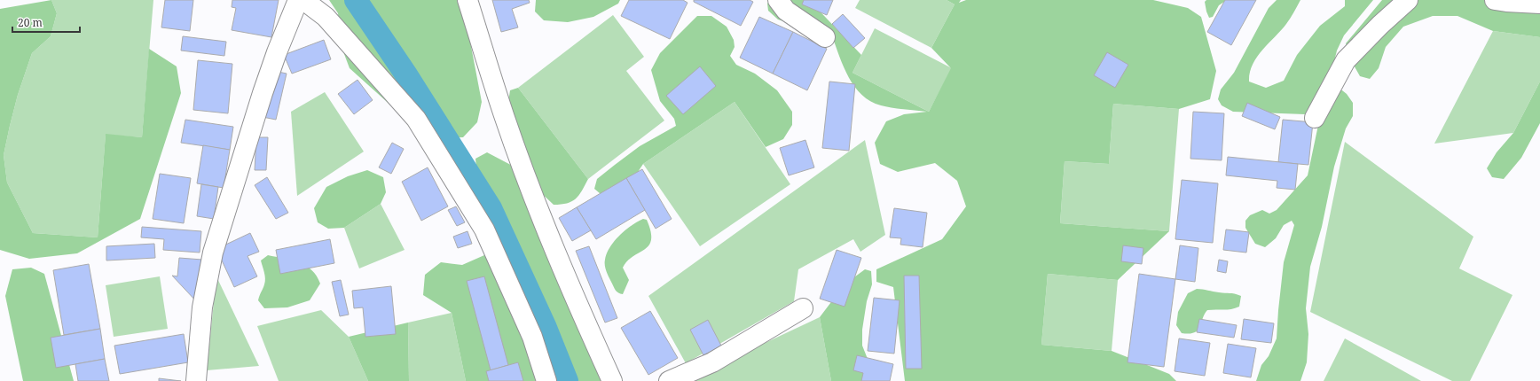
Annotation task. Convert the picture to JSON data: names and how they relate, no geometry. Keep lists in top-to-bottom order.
{
  "scale_bar": "20 m"
}
